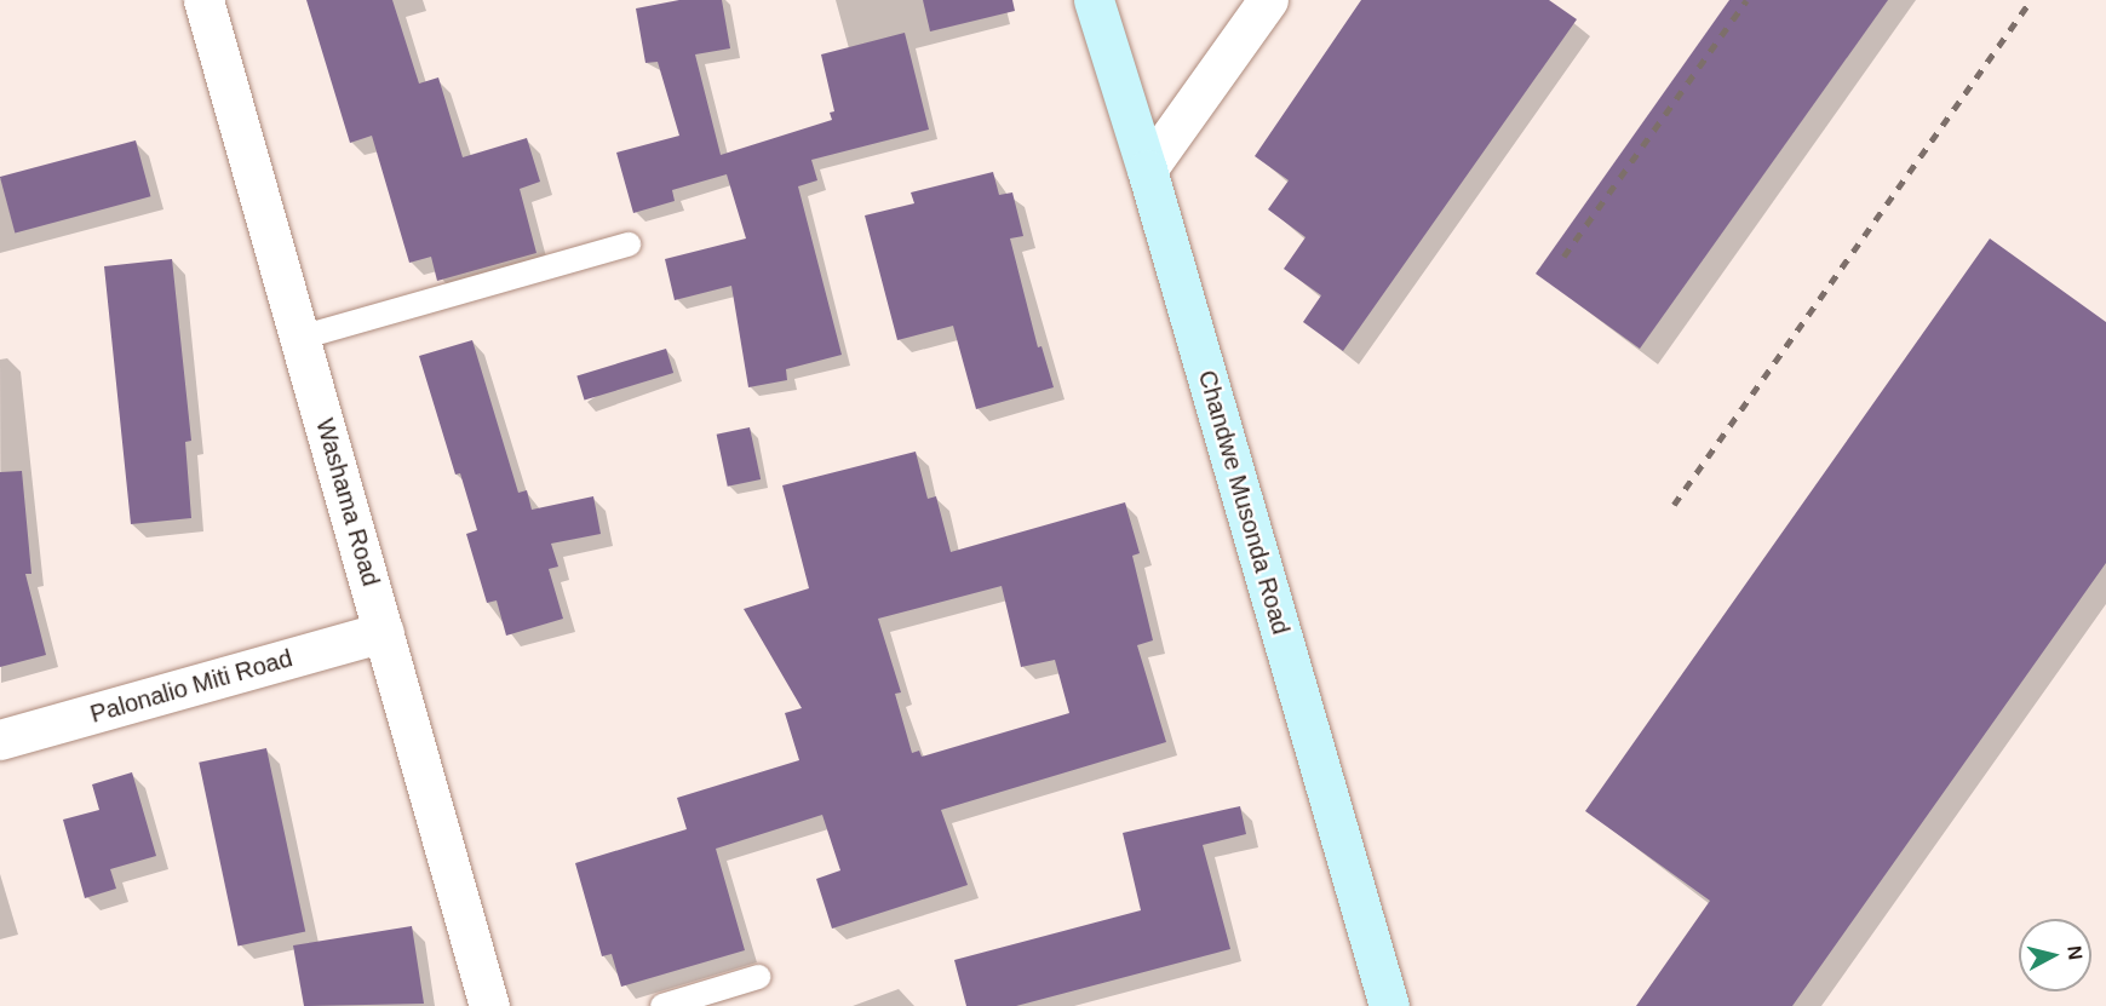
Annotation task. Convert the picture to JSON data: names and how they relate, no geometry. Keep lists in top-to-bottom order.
{
  "streets": {
    "street": ["Washama Road", "Chandwe Musonda Road", "Palonalio Miti Road"]
  },
  "crossings": [
    ["Washama Road", "Palonalio Miti Road"]
  ],
  "north": "right"
}
